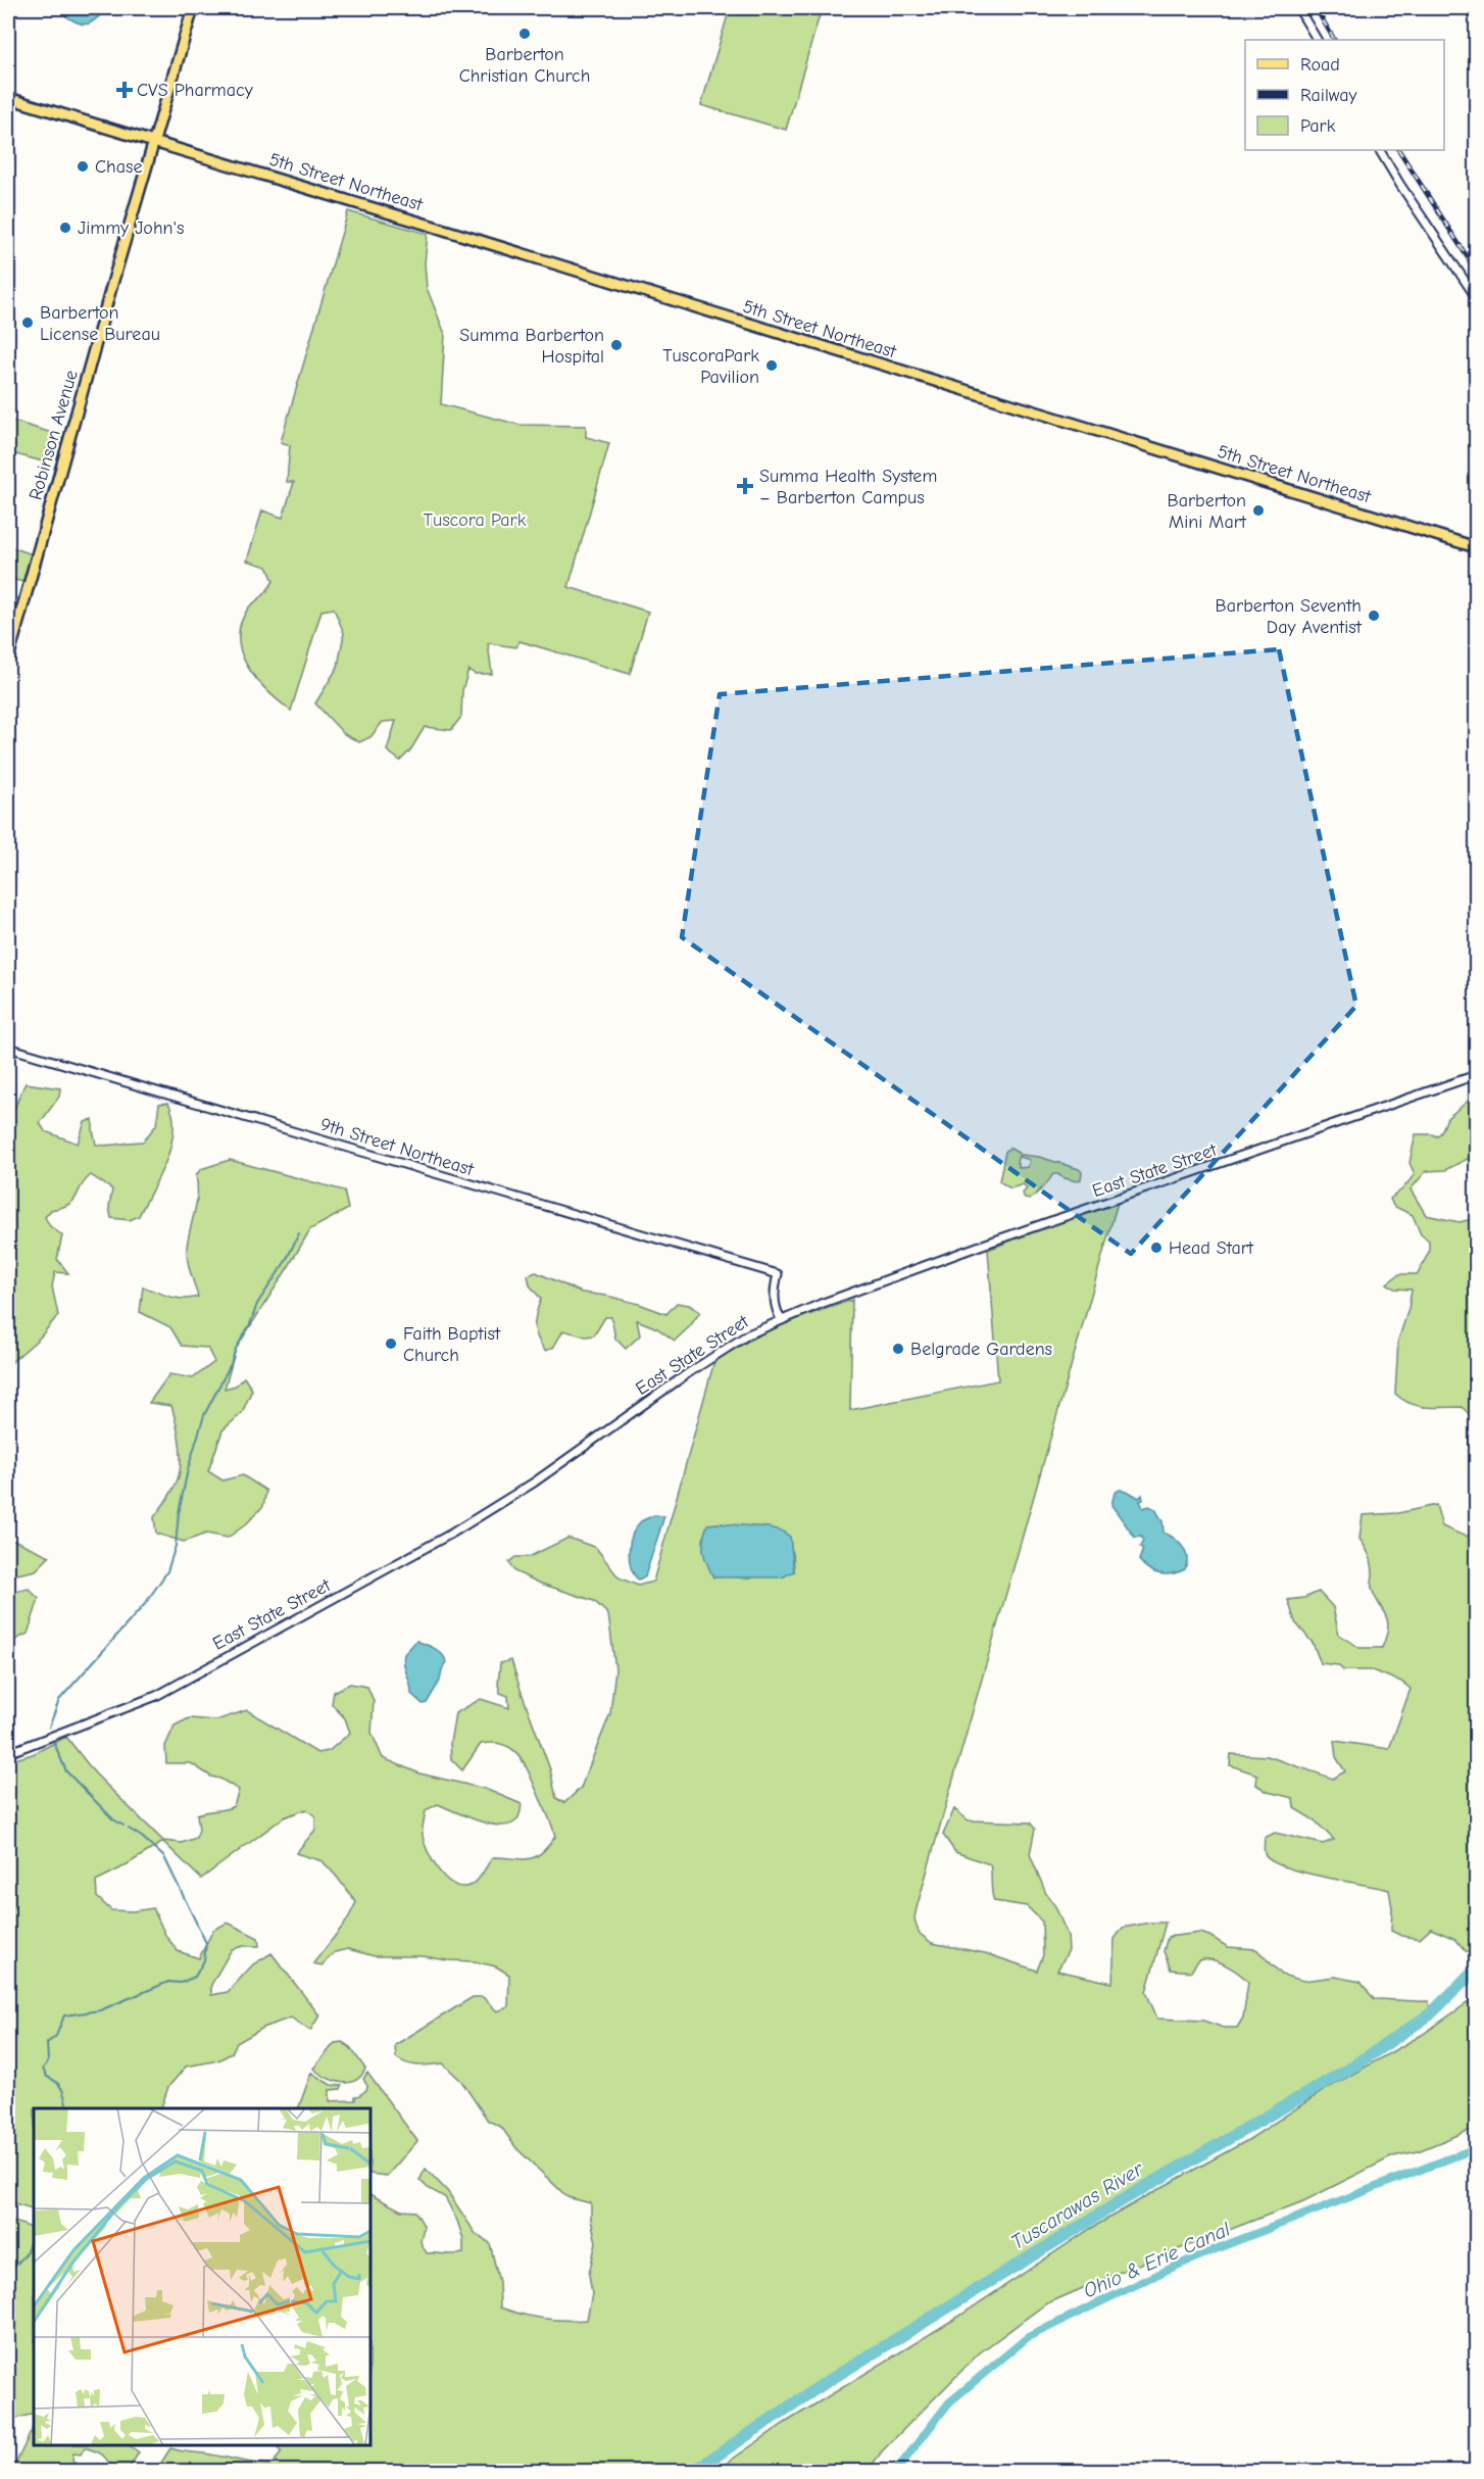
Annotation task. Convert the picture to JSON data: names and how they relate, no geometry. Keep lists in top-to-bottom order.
{
  "streets": {
    "main road": ["5th Street Northeast", "Robinson Avenue"],
    "street": ["9th Street Northeast", "East State Street"]
  },
  "crossings": [
    ["5th Street Northeast", "Robinson Avenue"],
    ["9th Street Northeast", "East State Street"]
  ],
  "water": ["Tuscarawas River", "Ohio & Erie Canal"],
  "parks": ["Tuscora Park"],
  "places": {
    "other": [
      "Barberton Christian Church",
      "Chase",
      "Jimmy John's",
      "Barberton License Bureau",
      "Summa Barberton Hospital",
      "TuscoraPark Pavilion",
      "Barberton Mini Mart",
      "Barberton Seventh Day Aventist",
      "Head Start",
      "Faith Baptist Church",
      "Belgrade Gardens"
    ],
    "health": ["CVS Pharmacy", "Summa Health System – Barberton Campus"]
  },
  "legend": ["Road", "Railway", "Park"]
}
